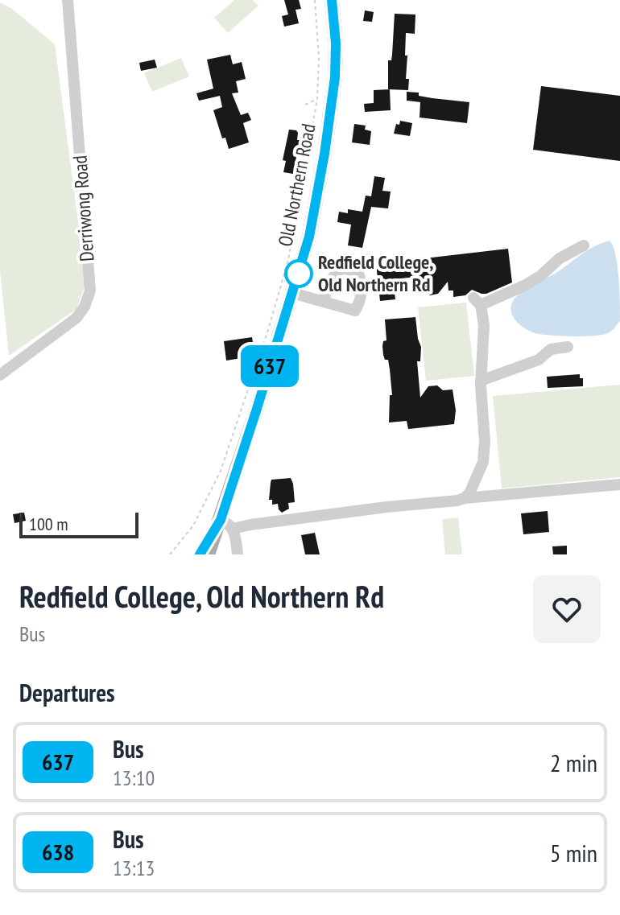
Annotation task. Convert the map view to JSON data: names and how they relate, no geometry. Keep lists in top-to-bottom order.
{
  "streets": {
    "main road": ["Old Northern Road"],
    "street": ["Derriwong Road"]
  },
  "places": ["Redfield College, Old Northern Rd"],
  "lines": ["bus line 637"],
  "scale_bar": "100 m",
  "page": {
    "on_map": "637",
    "scale": "100 m",
    "heading": [
      ["Redfield College, Old Northern Rd", "Bus"],
      "Departures"
    ],
    "list": [
      {
        "mark": "637",
        "name": "Bus",
        "note": "13:10",
        "value": "2 min"
      },
      {
        "mark": "638",
        "name": "Bus",
        "note": "13:13",
        "value": "5 min"
      }
    ]
  }
}
